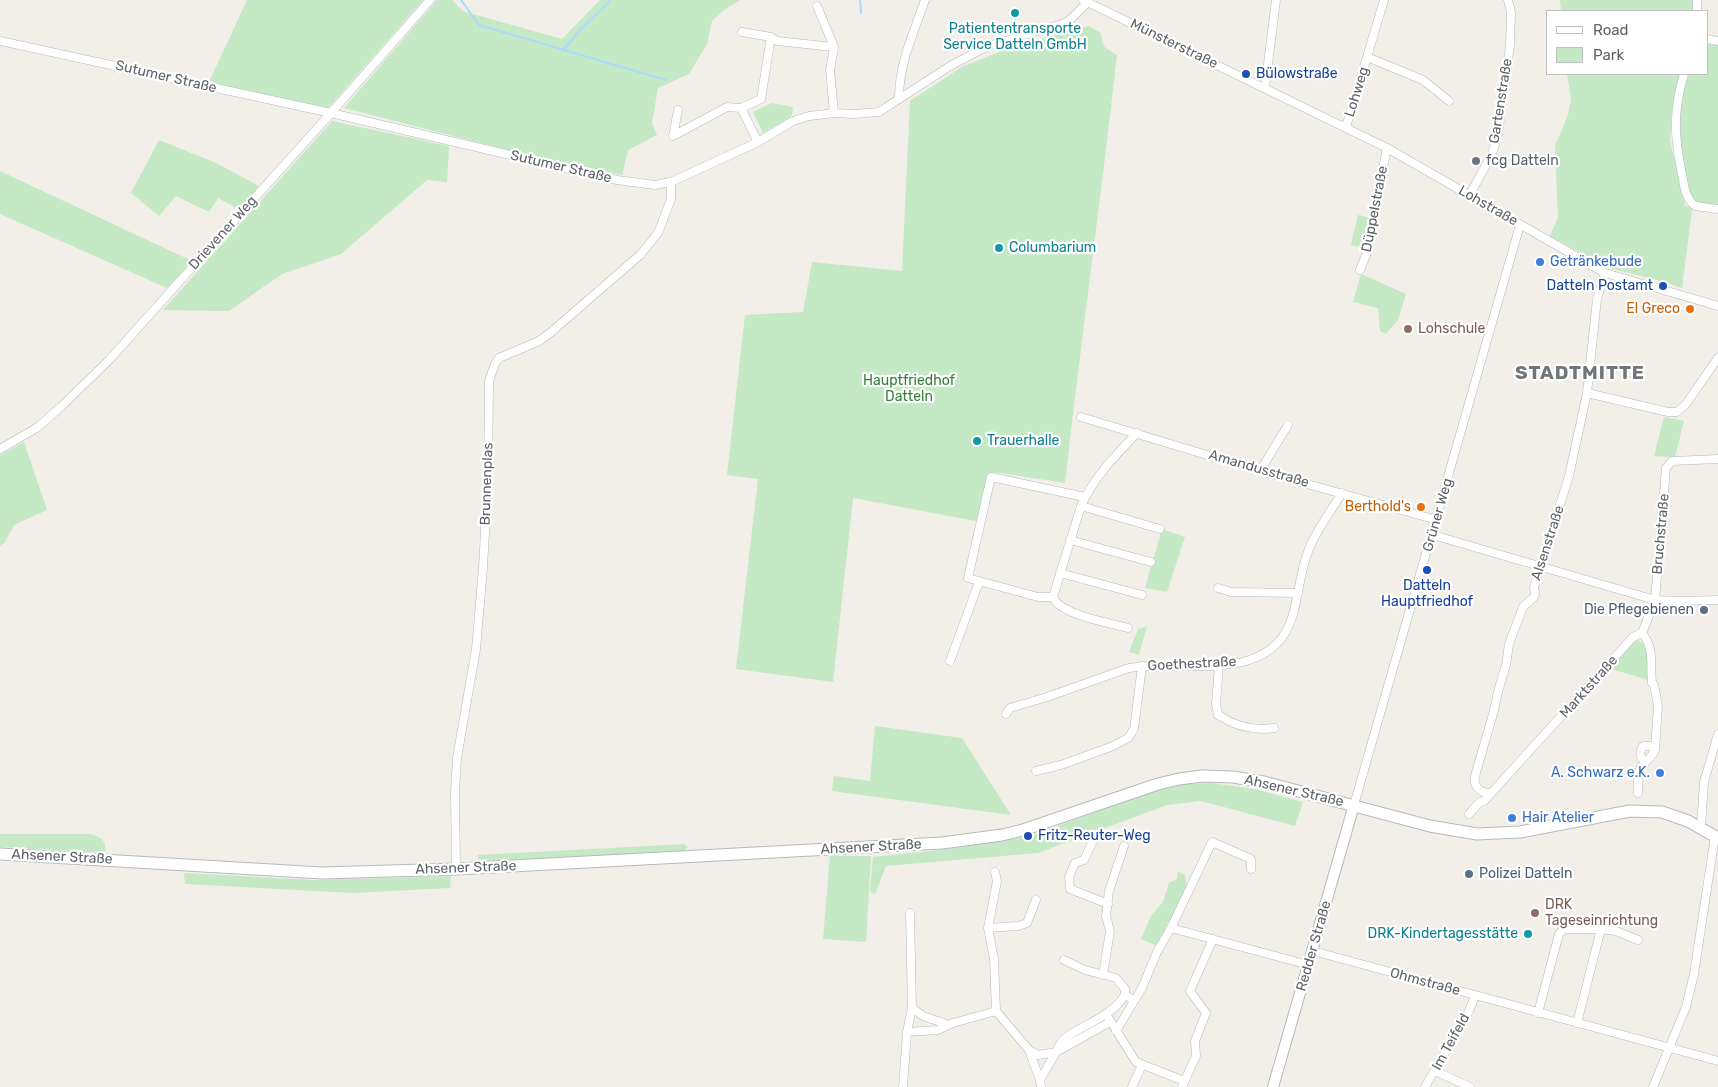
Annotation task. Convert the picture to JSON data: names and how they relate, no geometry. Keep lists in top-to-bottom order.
{
  "streets": {
    "main road": ["Ahsener Straße"],
    "street": [
      "Münsterstraße",
      "Sutumer Straße",
      "Lohweg",
      "Gartenstraße",
      "Lohstraße",
      "Düppelstraße",
      "Drievener Weg",
      "Amandusstraße",
      "Brunnenplas",
      "Grüner Weg",
      "Bruchstraße",
      "Alsenstraße",
      "Goethestraße",
      "Marktstraße",
      "Redder Straße",
      "Ohmstraße",
      "Im Teifeld"
    ]
  },
  "crossings": [
    ["Münsterstraße", "Sutumer Straße"],
    ["Münsterstraße", "Lohstraße"],
    ["Sutumer Straße", "Drievener Weg"],
    ["Sutumer Straße", "Brunnenplas"],
    ["Lohweg", "Lohstraße"],
    ["Gartenstraße", "Lohstraße"],
    ["Lohstraße", "Düppelstraße"],
    ["Lohstraße", "Grüner Weg"],
    ["Lohstraße", "Alsenstraße"],
    ["Amandusstraße", "Grüner Weg"],
    ["Amandusstraße", "Goethestraße"],
    ["Brunnenplas", "Ahsener Straße"],
    ["Grüner Weg", "Ahsener Straße"],
    ["Grüner Weg", "Redder Straße"],
    ["Alsenstraße", "Marktstraße"],
    ["Ahsener Straße", "Redder Straße"],
    ["Redder Straße", "Ohmstraße"],
    ["Ohmstraße", "Im Teifeld"]
  ],
  "districts": ["STADTMITTE"],
  "parks": ["Hauptfriedhof Datteln"],
  "places": [
    "Patiententransporte Service Datteln GmbH",
    "Bülowstraße",
    "fcg Datteln",
    "Columbarium",
    "Getränkebude",
    "Datteln Postamt",
    "El Greco",
    "Lohschule",
    "Trauerhalle",
    "Berthold's",
    "Datteln Hauptfriedhof",
    "Die Pflegebienen",
    "A. Schwarz e.K.",
    "Hair Atelier",
    "Fritz-Reuter-Weg",
    "Polizei Datteln",
    "DRK Tageseinrichtung",
    "DRK-Kindertagesstätte"
  ],
  "legend": ["Road", "Park"]
}
